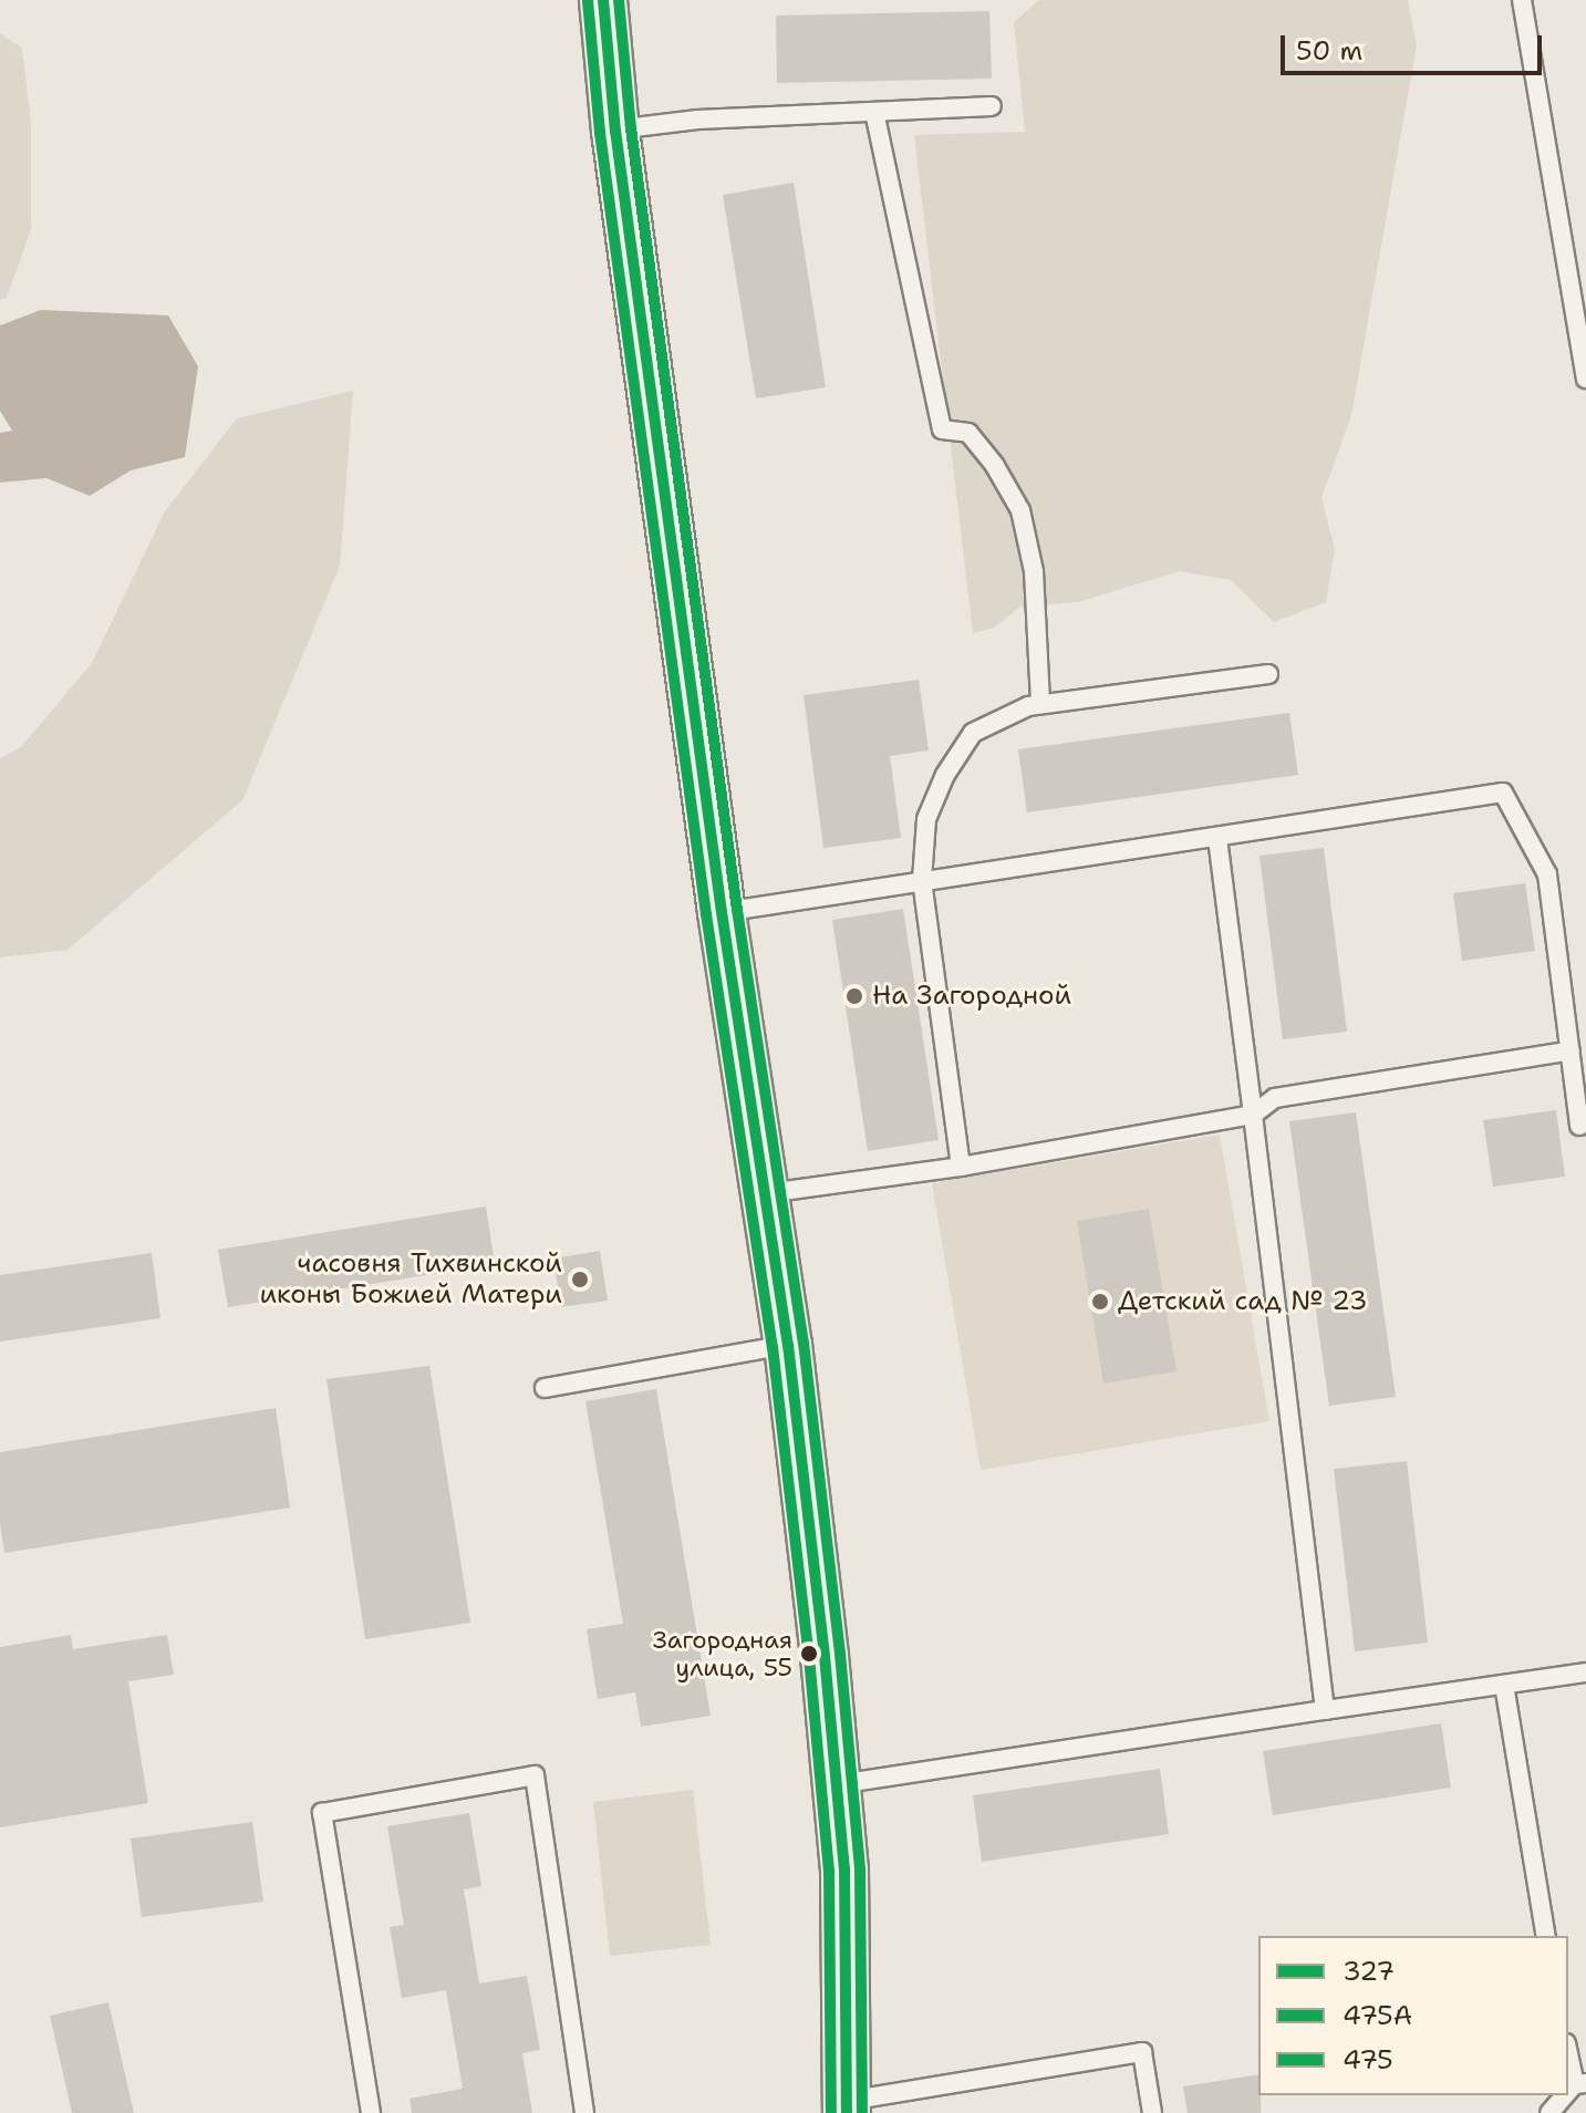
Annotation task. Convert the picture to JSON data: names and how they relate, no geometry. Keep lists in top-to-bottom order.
{
  "places": [
    "На Загородной",
    "часовня Тихвинской иконы Божией Матери",
    "Детский сад № 23",
    "Загородная улица, 55"
  ],
  "lines": ["transit line 327", "transit line 475", "transit line 475А"],
  "legend": ["327", "475А", "475"],
  "scale_bar": "50 m"
}
